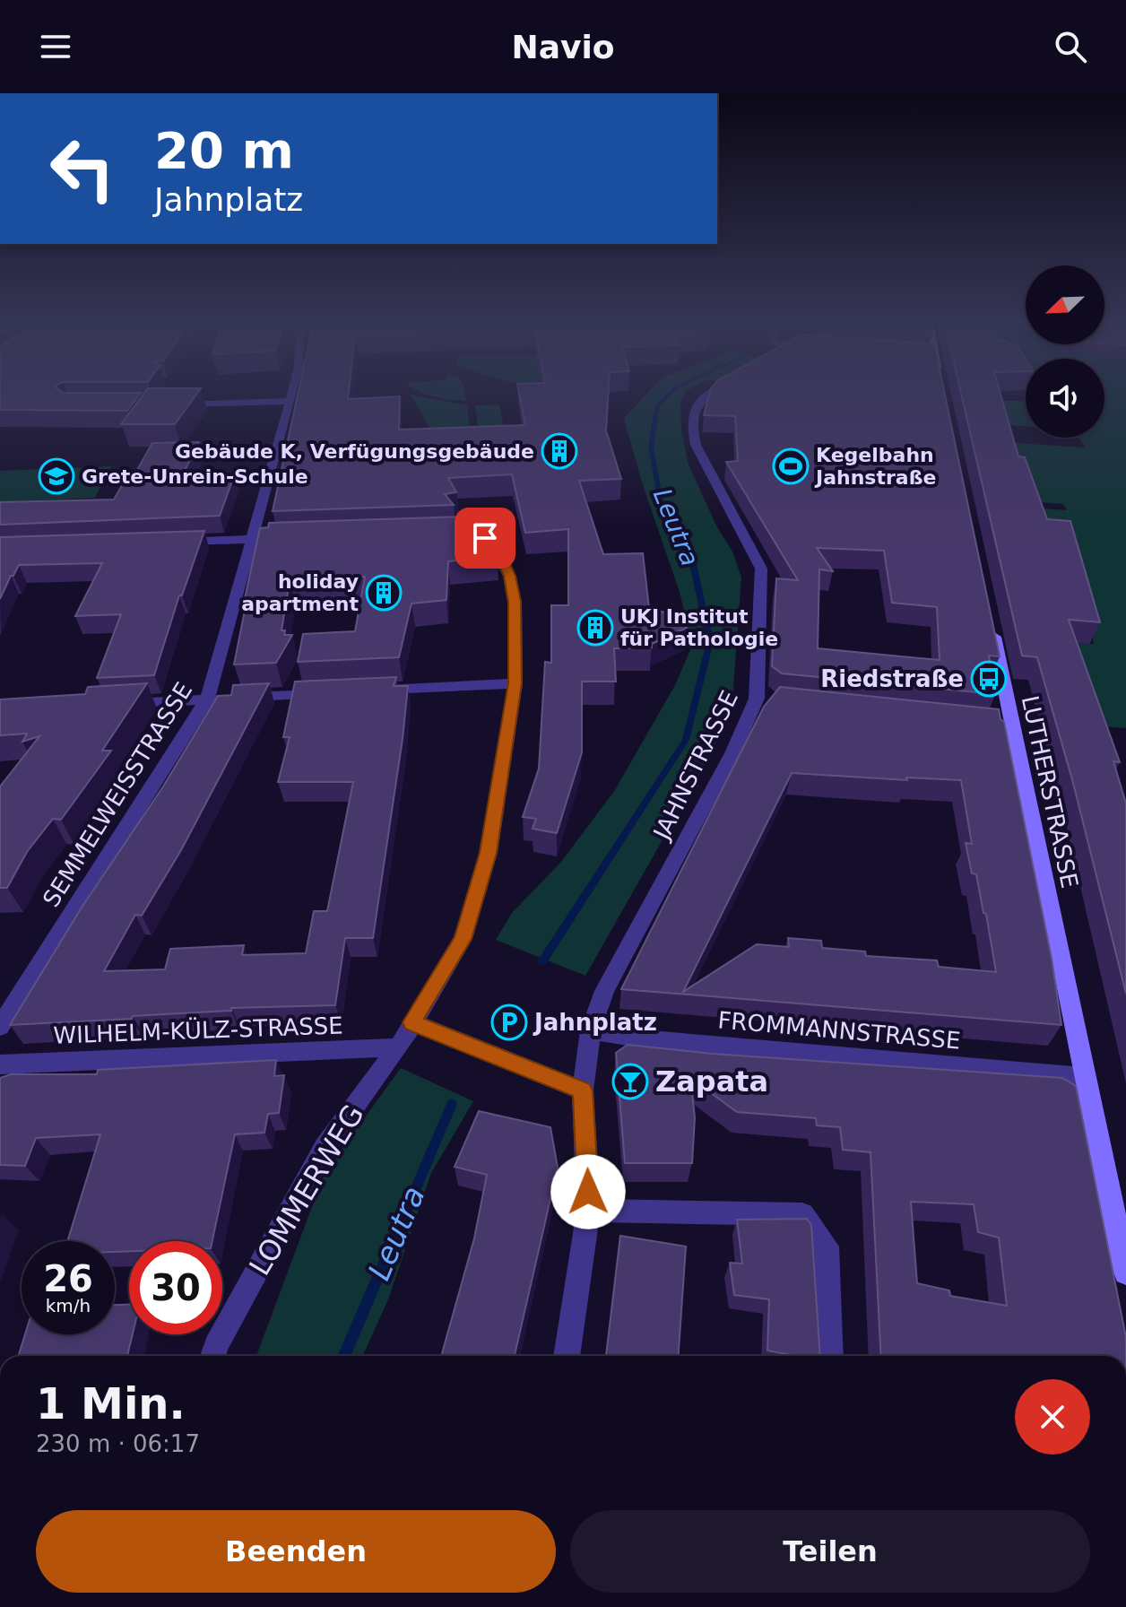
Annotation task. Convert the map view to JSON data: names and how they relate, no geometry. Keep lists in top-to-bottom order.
{
  "streets": {
    "street": [
      "JAHNSTRASSE",
      "LUTHERSTRASSE",
      "SEMMELWEISSTRASSE",
      "WILHELM-KÜLZ-STRASSE",
      "FROMMANNSTRASSE",
      "LOMMERWEG"
    ]
  },
  "crossings": [
    ["JAHNSTRASSE", "FROMMANNSTRASSE"],
    ["LUTHERSTRASSE", "FROMMANNSTRASSE"],
    ["WILHELM-KÜLZ-STRASSE", "LOMMERWEG"]
  ],
  "water": ["Leutra"],
  "places": {
    "building": ["Gebäude K, Verfügungsgebäude", "holiday apartment", "UKJ Institut für Pathologie"],
    "sports": ["Kegelbahn Jahnstraße"],
    "school or university": ["Grete-Unrein-Schule"],
    "bus stop": ["Riedstraße"],
    "parking": ["Jahnplatz"],
    "bar": ["Zapata"]
  },
  "north": "bottom left",
  "page": {
    "header": "Navio",
    "turn": ["20 m", "Jahnplatz"],
    "speed": "26 km/h",
    "limit": "30",
    "heading": ["1 Min.", "230 m · 06:17"],
    "buttons": ["Beenden", "Teilen"]
  }
}
